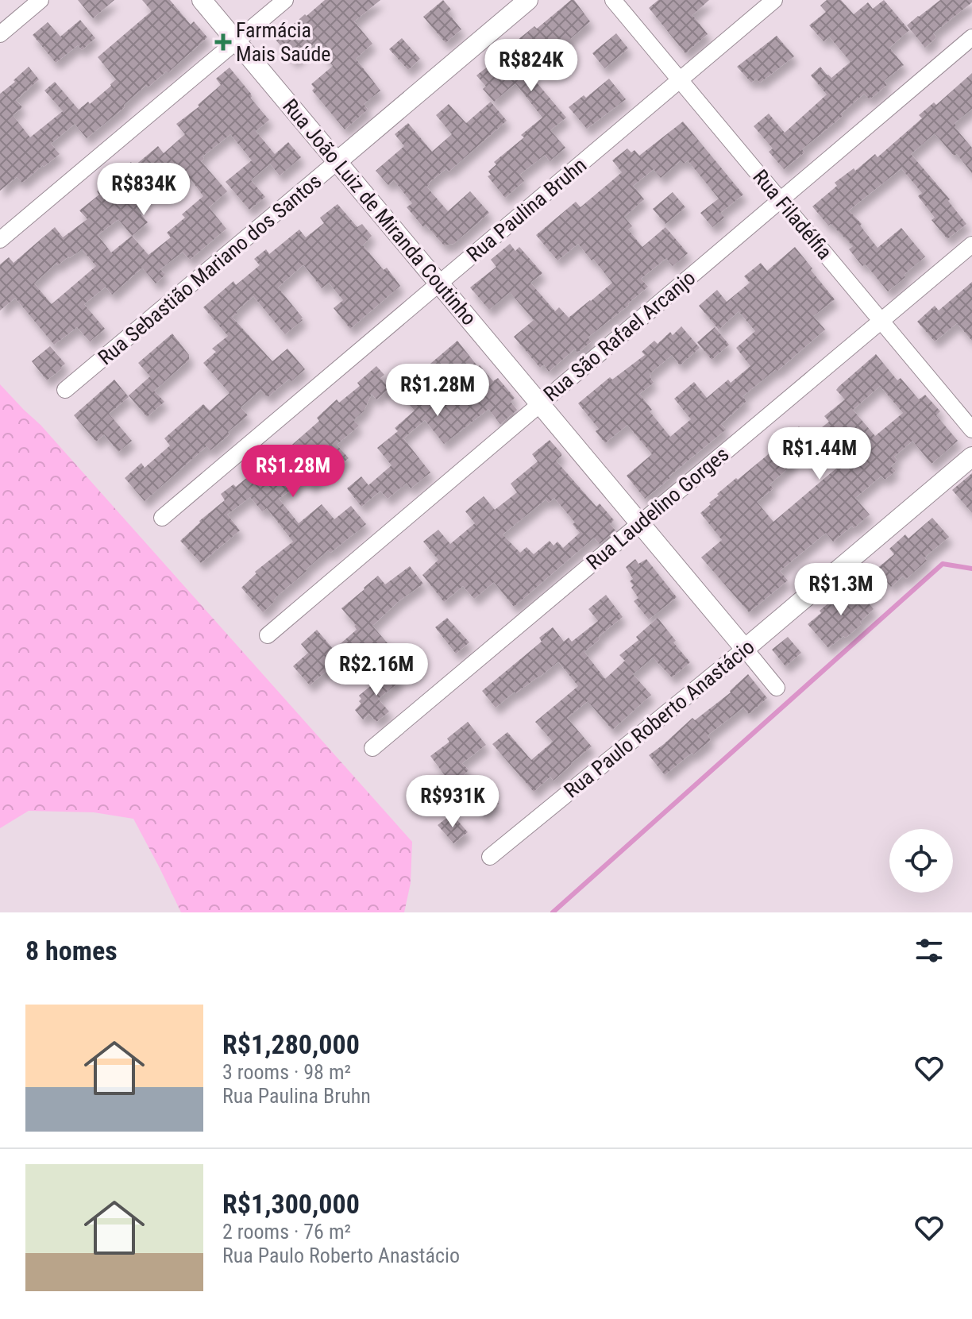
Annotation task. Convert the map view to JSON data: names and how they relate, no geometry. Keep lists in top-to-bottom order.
{
  "streets": {
    "street": [
      "Rua Paulina Bruhn",
      "Rua João Luiz de Miranda Coutinho",
      "Rua Filadélfia",
      "Rua Sebastião Mariano dos Santos",
      "Rua São Rafael Arcanjo",
      "Rua Laudelino Gorges",
      "Rua Paulo Roberto Anastácio"
    ]
  },
  "crossings": [
    ["Rua Paulina Bruhn", "Rua João Luiz de Miranda Coutinho"],
    ["Rua Paulina Bruhn", "Rua Filadélfia"],
    ["Rua João Luiz de Miranda Coutinho", "Rua Sebastião Mariano dos Santos"],
    ["Rua João Luiz de Miranda Coutinho", "Rua São Rafael Arcanjo"],
    ["Rua João Luiz de Miranda Coutinho", "Rua Laudelino Gorges"],
    ["Rua João Luiz de Miranda Coutinho", "Rua Paulo Roberto Anastácio"],
    ["Rua Filadélfia", "Rua São Rafael Arcanjo"],
    ["Rua Filadélfia", "Rua Laudelino Gorges"]
  ],
  "places": {
    "health": ["Farmácia Mais Saúde"]
  },
  "page": {
    "price": [
      "R$824K",
      "R$834K",
      "R$1.28M",
      "R$1.44M",
      "R$1.28M",
      "R$1.3M",
      "R$2.16M",
      "R$931K"
    ],
    "heading": "8 homes",
    "list": [
      {
        "name": "R$1,280,000",
        "note": "3 rooms · 98 m² · Rua Paulina Bruhn"
      },
      {
        "name": "R$1,300,000",
        "note": "2 rooms · 76 m² · Rua Paulo Roberto Anastácio"
      }
    ]
  }
}
